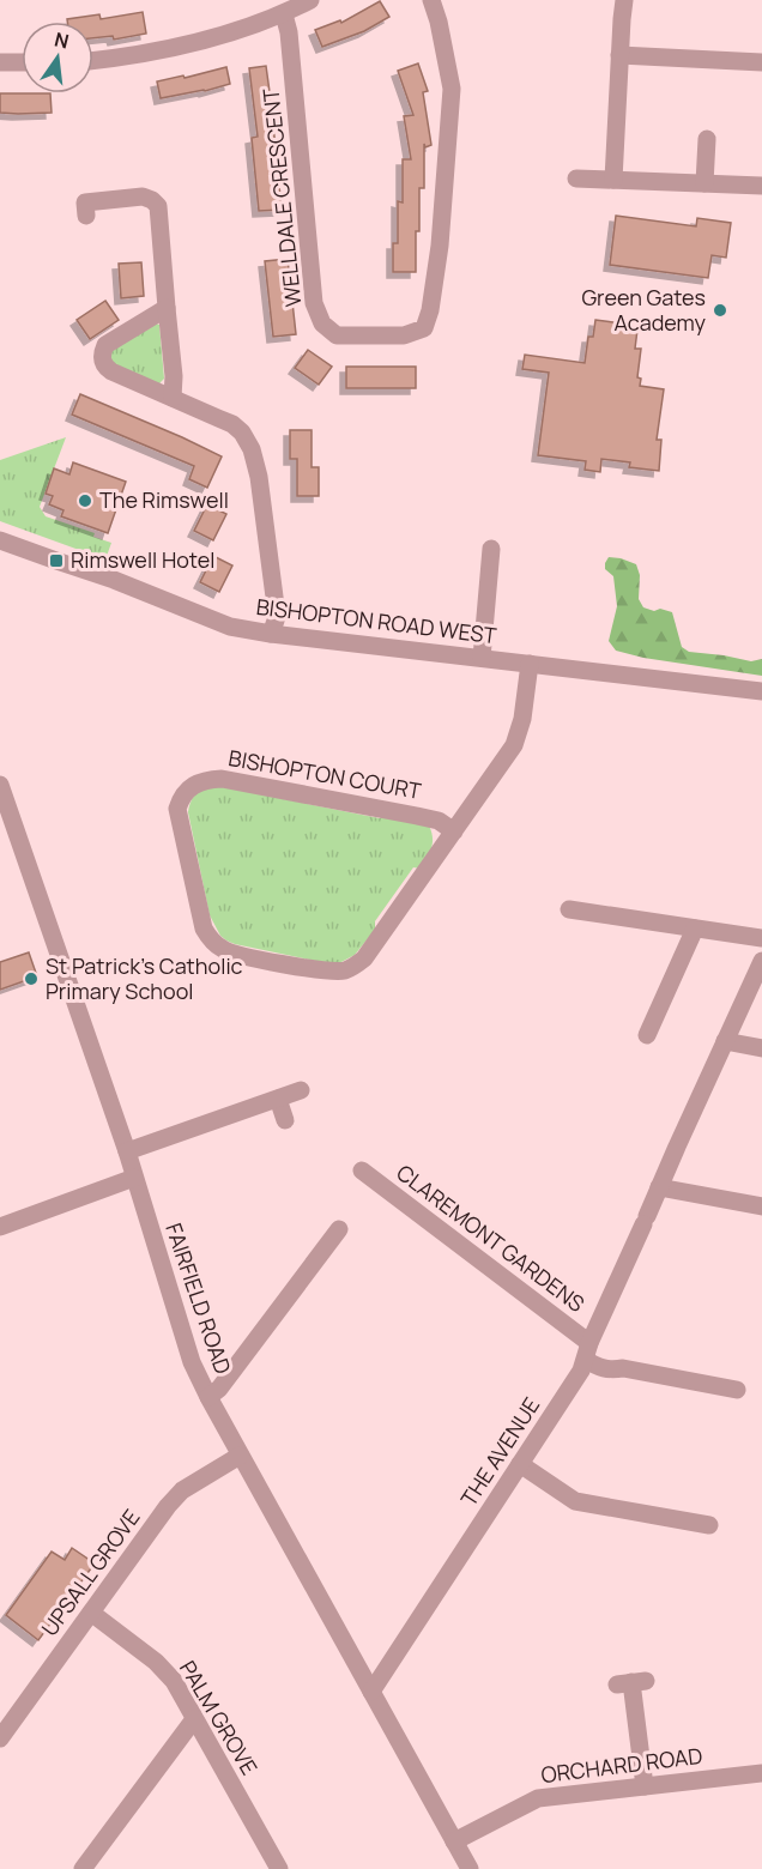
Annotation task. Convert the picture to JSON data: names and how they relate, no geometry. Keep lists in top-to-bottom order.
{
  "streets": {
    "street": [
      "WELLDALE CRESCENT",
      "BISHOPTON ROAD WEST",
      "BISHOPTON COURT",
      "CLAREMONT GARDENS",
      "FAIRFIELD ROAD",
      "THE AVENUE",
      "UPSALL GROVE",
      "PALM GROVE",
      "ORCHARD ROAD"
    ]
  },
  "crossings": [
    ["BISHOPTON ROAD WEST", "BISHOPTON COURT"],
    ["CLAREMONT GARDENS", "THE AVENUE"],
    ["FAIRFIELD ROAD", "THE AVENUE"],
    ["FAIRFIELD ROAD", "UPSALL GROVE"],
    ["FAIRFIELD ROAD", "ORCHARD ROAD"],
    ["UPSALL GROVE", "PALM GROVE"]
  ],
  "places": {
    "other": ["Green Gates Academy", "The Rimswell", "St Patrick's Catholic Primary School"],
    "transit": ["Rimswell Hotel"]
  },
  "north": "top"
}
